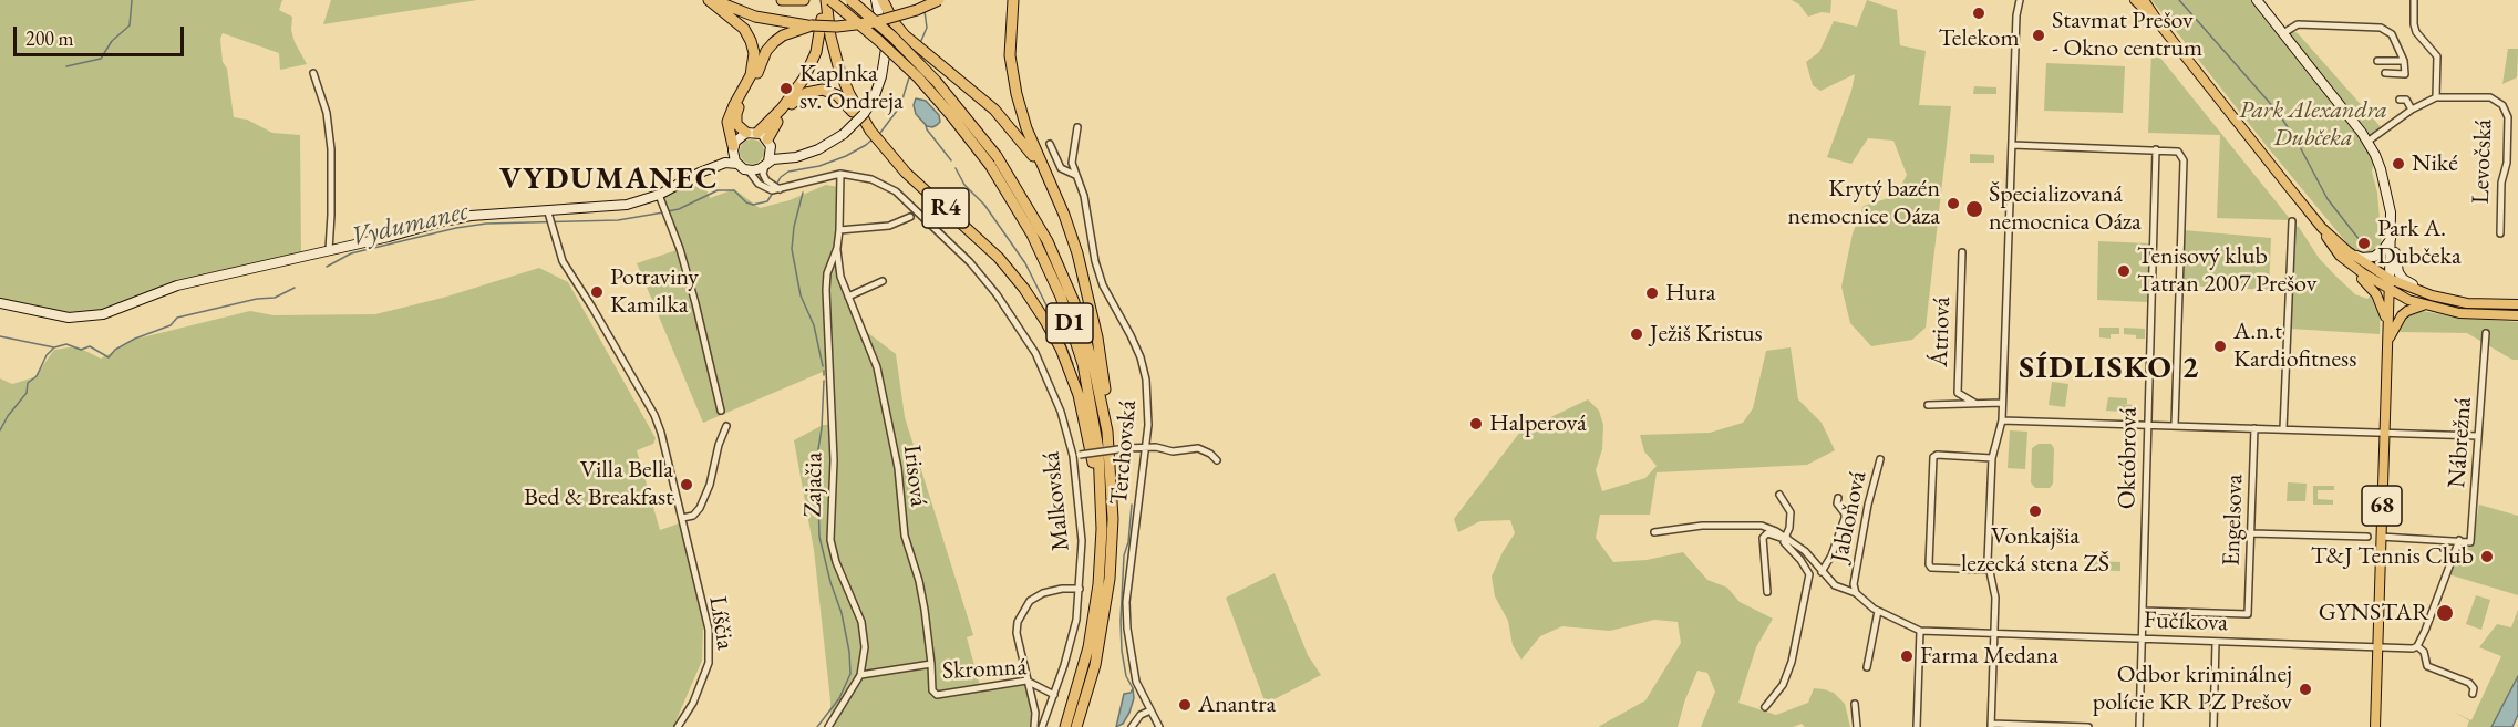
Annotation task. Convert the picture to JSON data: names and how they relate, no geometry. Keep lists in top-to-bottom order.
{
  "streets": {
    "highway": ["R4", "D1"],
    "main road": ["68"],
    "street": [
      "Levočská",
      "Átriová",
      "Nábrežná",
      "Terchovská",
      "Októbrová",
      "Irisová",
      "Zajačia",
      "Malkovská",
      "Jabloňová",
      "Engelsova",
      "Fučíkova",
      "Líščia",
      "Skromná"
    ]
  },
  "crossings": [
    ["R4", "D1"],
    ["Terchovská", "Malkovská"],
    ["Októbrová", "Engelsova"],
    ["Októbrová", "Fučíkova"],
    ["Irisová", "Zajačia"],
    ["Irisová", "Skromná"],
    ["Zajačia", "Malkovská"],
    ["Zajačia", "Skromná"],
    ["Malkovská", "Skromná"],
    ["68", "Fučíkova"],
    ["Jabloňová", "Fučíkova"]
  ],
  "districts": ["VYDUMANEC", "SÍDLISKO 2"],
  "water": ["Vydumanec"],
  "parks": ["Park Alexandra Dubčeka"],
  "places": [
    "Telekom",
    "Stavmat Prešov - Okno centrum",
    "Kaplnka sv. Ondreja",
    "Niké",
    "Krytý bazén nemocnice Oáza",
    "Špecializovaná nemocnica Oáza",
    "Park A. Dubčeka",
    "Tenisový klub Tatran 2007 Prešov",
    "Potraviny Kamilka",
    "Hura",
    "Ježiš Kristus",
    "A.n.t Kardiofitness",
    "Halperová",
    "Villa Bella Bed & Breakfast",
    "Vonkajšia lezecká stena ZŠ",
    "T&J Tennis Club",
    "GYNSTAR",
    "Farma Medana",
    "Odbor kriminálnej polície KR PZ Prešov",
    "Anantra"
  ],
  "scale_bar": "200 m"
}
